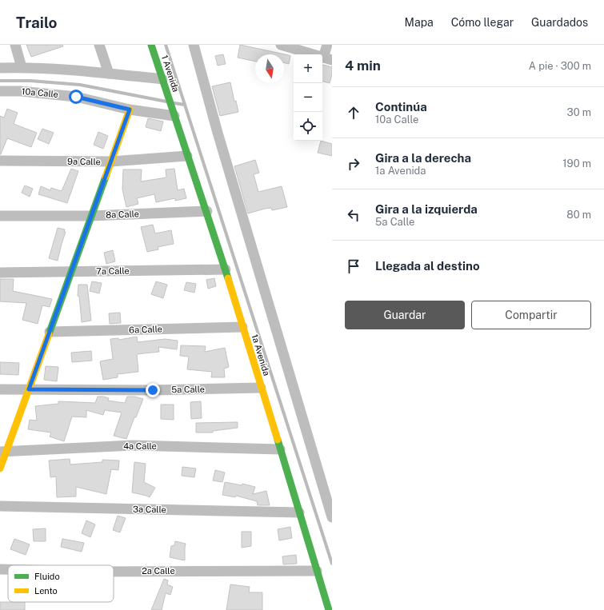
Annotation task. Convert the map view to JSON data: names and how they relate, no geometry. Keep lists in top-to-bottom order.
{
  "streets": {
    "street": [
      "1 Avenida",
      "10a Calle",
      "9a Calle",
      "8a Calle",
      "7a Calle",
      "6a Calle",
      "1a Avenida",
      "5a Calle",
      "4a Calle",
      "3a Calle",
      "2a Calle"
    ]
  },
  "crossings": [
    ["1 Avenida", "10a Calle"],
    ["1 Avenida", "1a Avenida"],
    ["10a Calle", "1a Avenida"],
    ["9a Calle", "1a Avenida"],
    ["8a Calle", "1a Avenida"],
    ["7a Calle", "1a Avenida"],
    ["6a Calle", "1a Avenida"],
    ["1a Avenida", "5a Calle"],
    ["1a Avenida", "4a Calle"],
    ["1a Avenida", "3a Calle"],
    ["1a Avenida", "2a Calle"]
  ],
  "legend": ["Fluido", "Lento"],
  "north": "bottom",
  "page": {
    "header": "Trailo",
    "nav": ["Mapa", "Cómo llegar", "Guardados"],
    "heading": ["4 min", "A pie · 300 m"],
    "map_buttons": ["+", "−"],
    "list": [
      ["Continúa", "10a Calle", "30 m"],
      ["Gira a la derecha", "1a Avenida", "190 m"],
      ["Gira a la izquierda", "5a Calle", "80 m"],
      "Llegada al destino"
    ],
    "buttons": ["Guardar", "Compartir"]
  }
}
